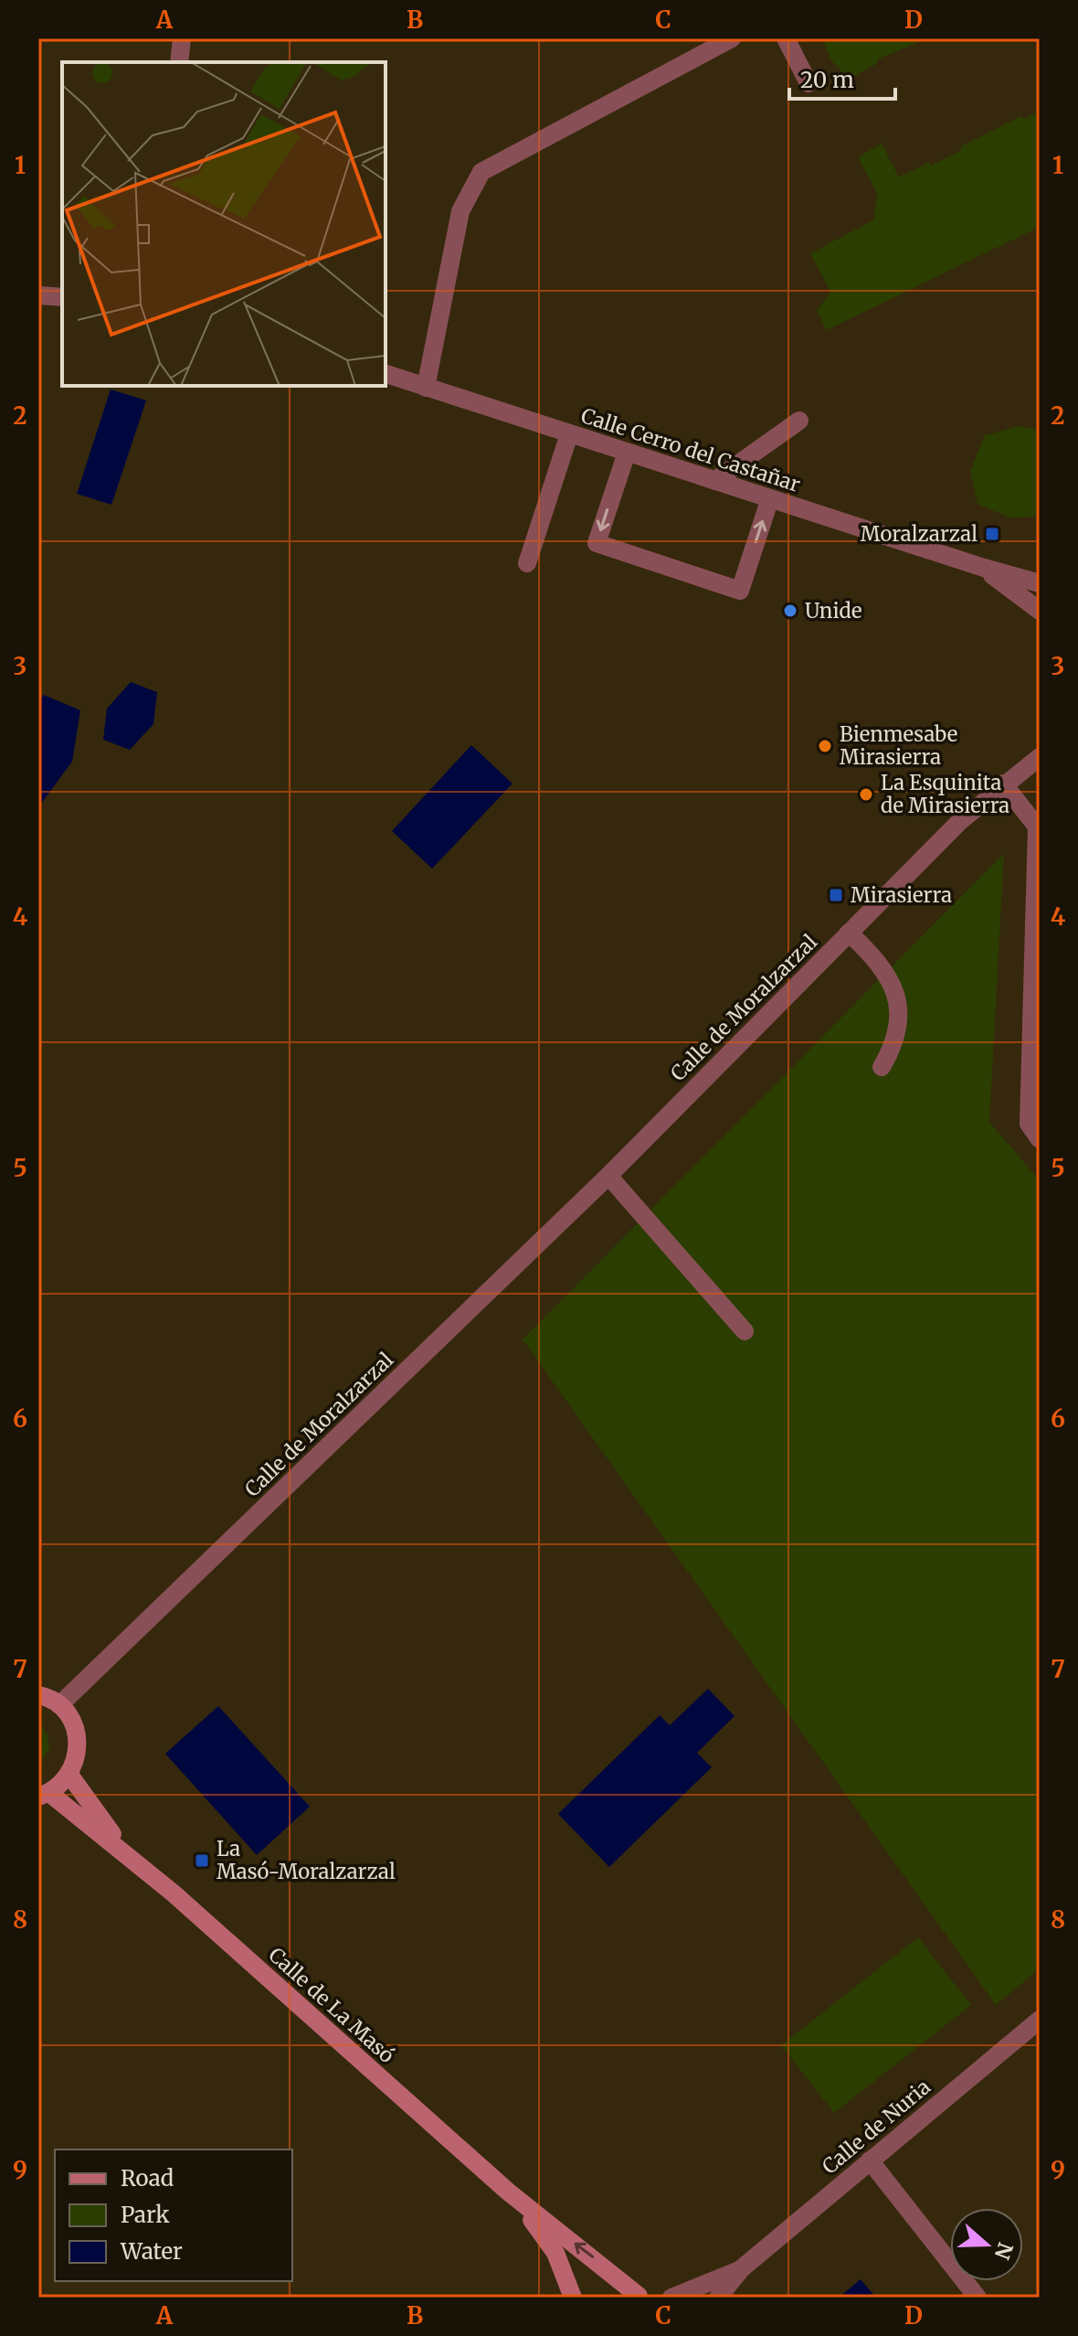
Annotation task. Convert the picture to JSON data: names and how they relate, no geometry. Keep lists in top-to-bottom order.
{
  "streets": {
    "street": [
      "Calle Cerro del Castañar",
      "Calle de Moralzarzal",
      "Calle de La Masó",
      "Calle de Nuria"
    ]
  },
  "places": {
    "transit": ["Moralzarzal", "Mirasierra", "La Masó-Moralzarzal"],
    "other": ["Unide", "Bienmesabe Mirasierra", "La Esquinita de Mirasierra"]
  },
  "legend": ["Road", "Park", "Water"],
  "scale_bar": "20 m",
  "north": "right",
  "grid": {
    "columns": [
      "A",
      "B",
      "C",
      "D"
    ],
    "rows": [
      "1",
      "2",
      "3",
      "4",
      "5",
      "6",
      "7",
      "8",
      "9"
    ]
  }
}
